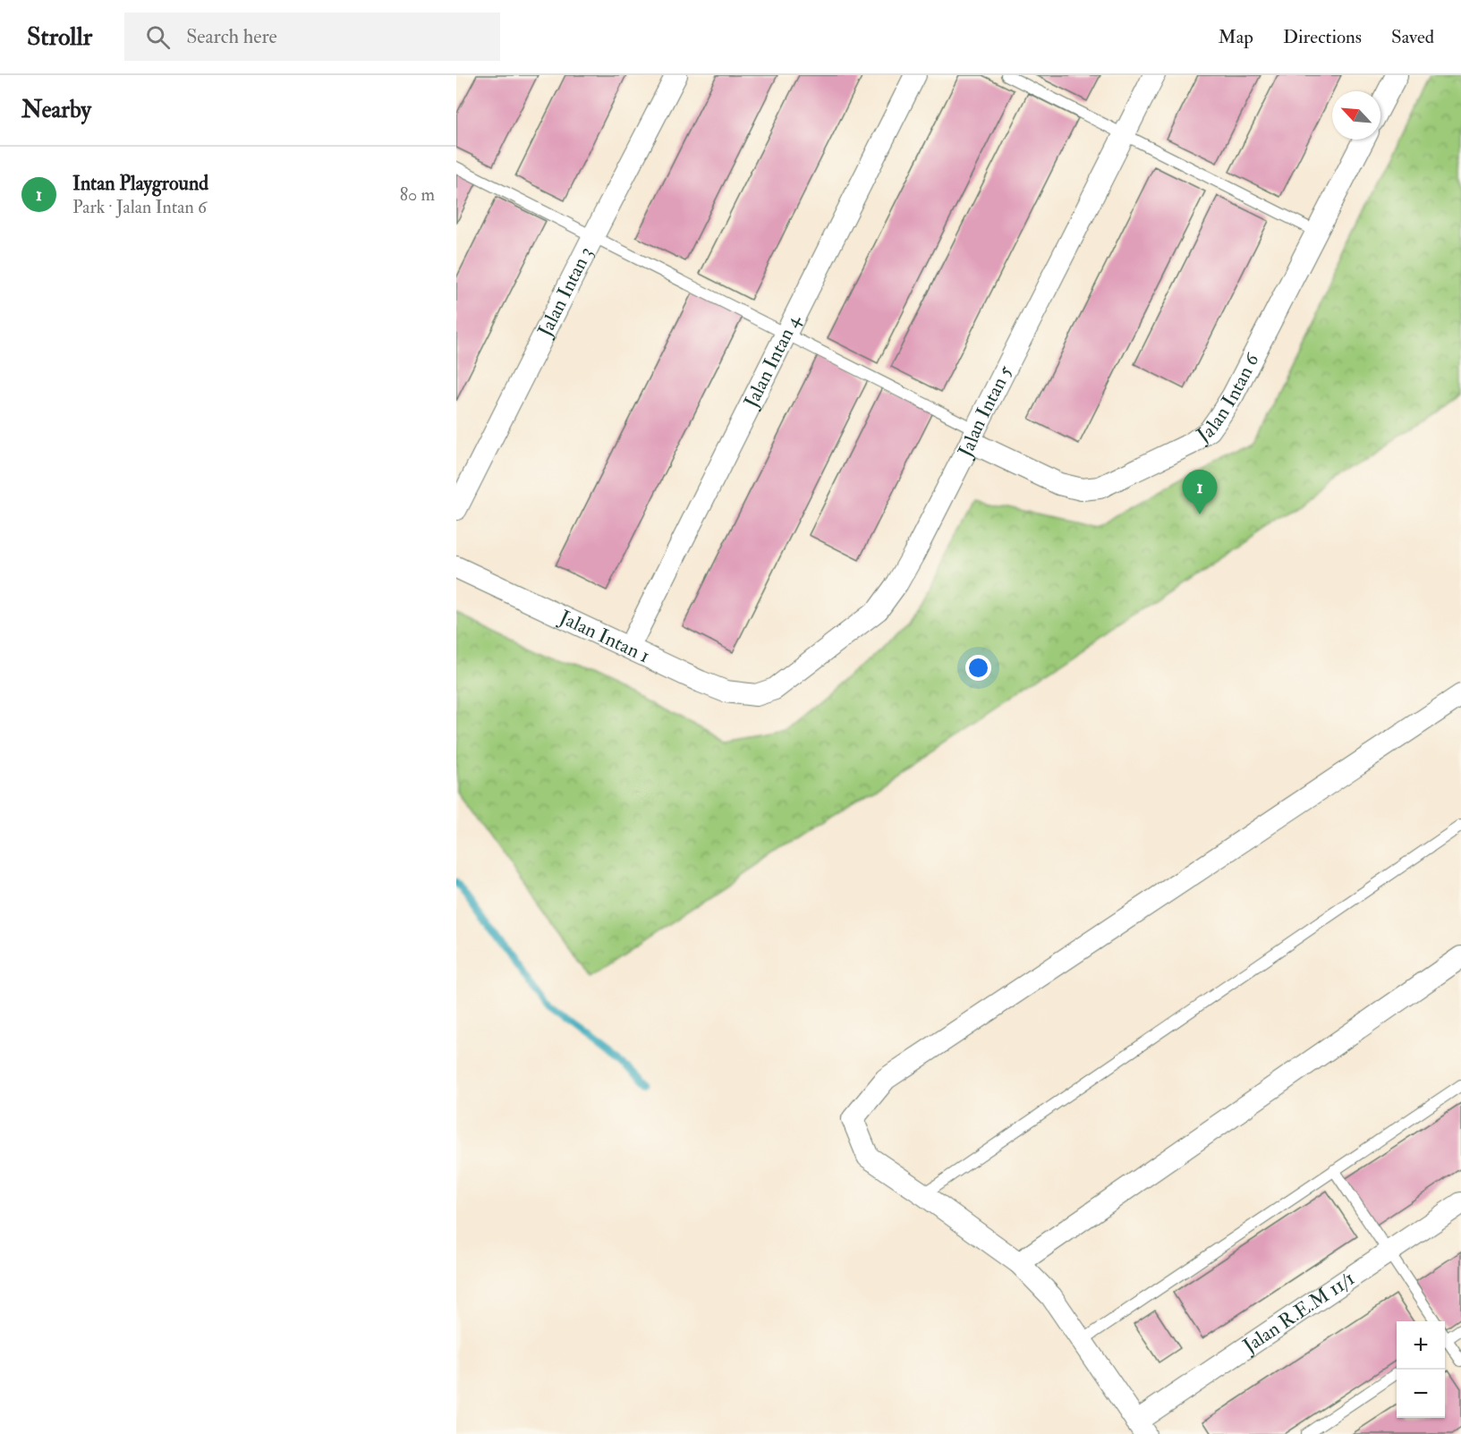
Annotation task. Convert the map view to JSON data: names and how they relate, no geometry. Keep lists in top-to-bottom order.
{
  "streets": {
    "street": [
      "Jalan Intan 3",
      "Jalan Intan 4",
      "Jalan Intan 6",
      "Jalan Intan 5",
      "Jalan Intan 1",
      "Jalan R.E.M 11/1"
    ]
  },
  "crossings": [
    ["Jalan Intan 4", "Jalan Intan 1"],
    ["Jalan Intan 6", "Jalan Intan 5"],
    ["Jalan Intan 5", "Jalan Intan 1"]
  ],
  "north": "top left",
  "page": {
    "header": "Strollr",
    "search": "Search here",
    "nav": ["Map", "Directions", "Saved"],
    "heading": "Nearby",
    "list": [
      {
        "mark": "1",
        "name": "Intan Playground",
        "note": "Park · Jalan Intan 6",
        "value": "80 m"
      }
    ],
    "pins": "1",
    "map_buttons": ["+", "−"]
  }
}
